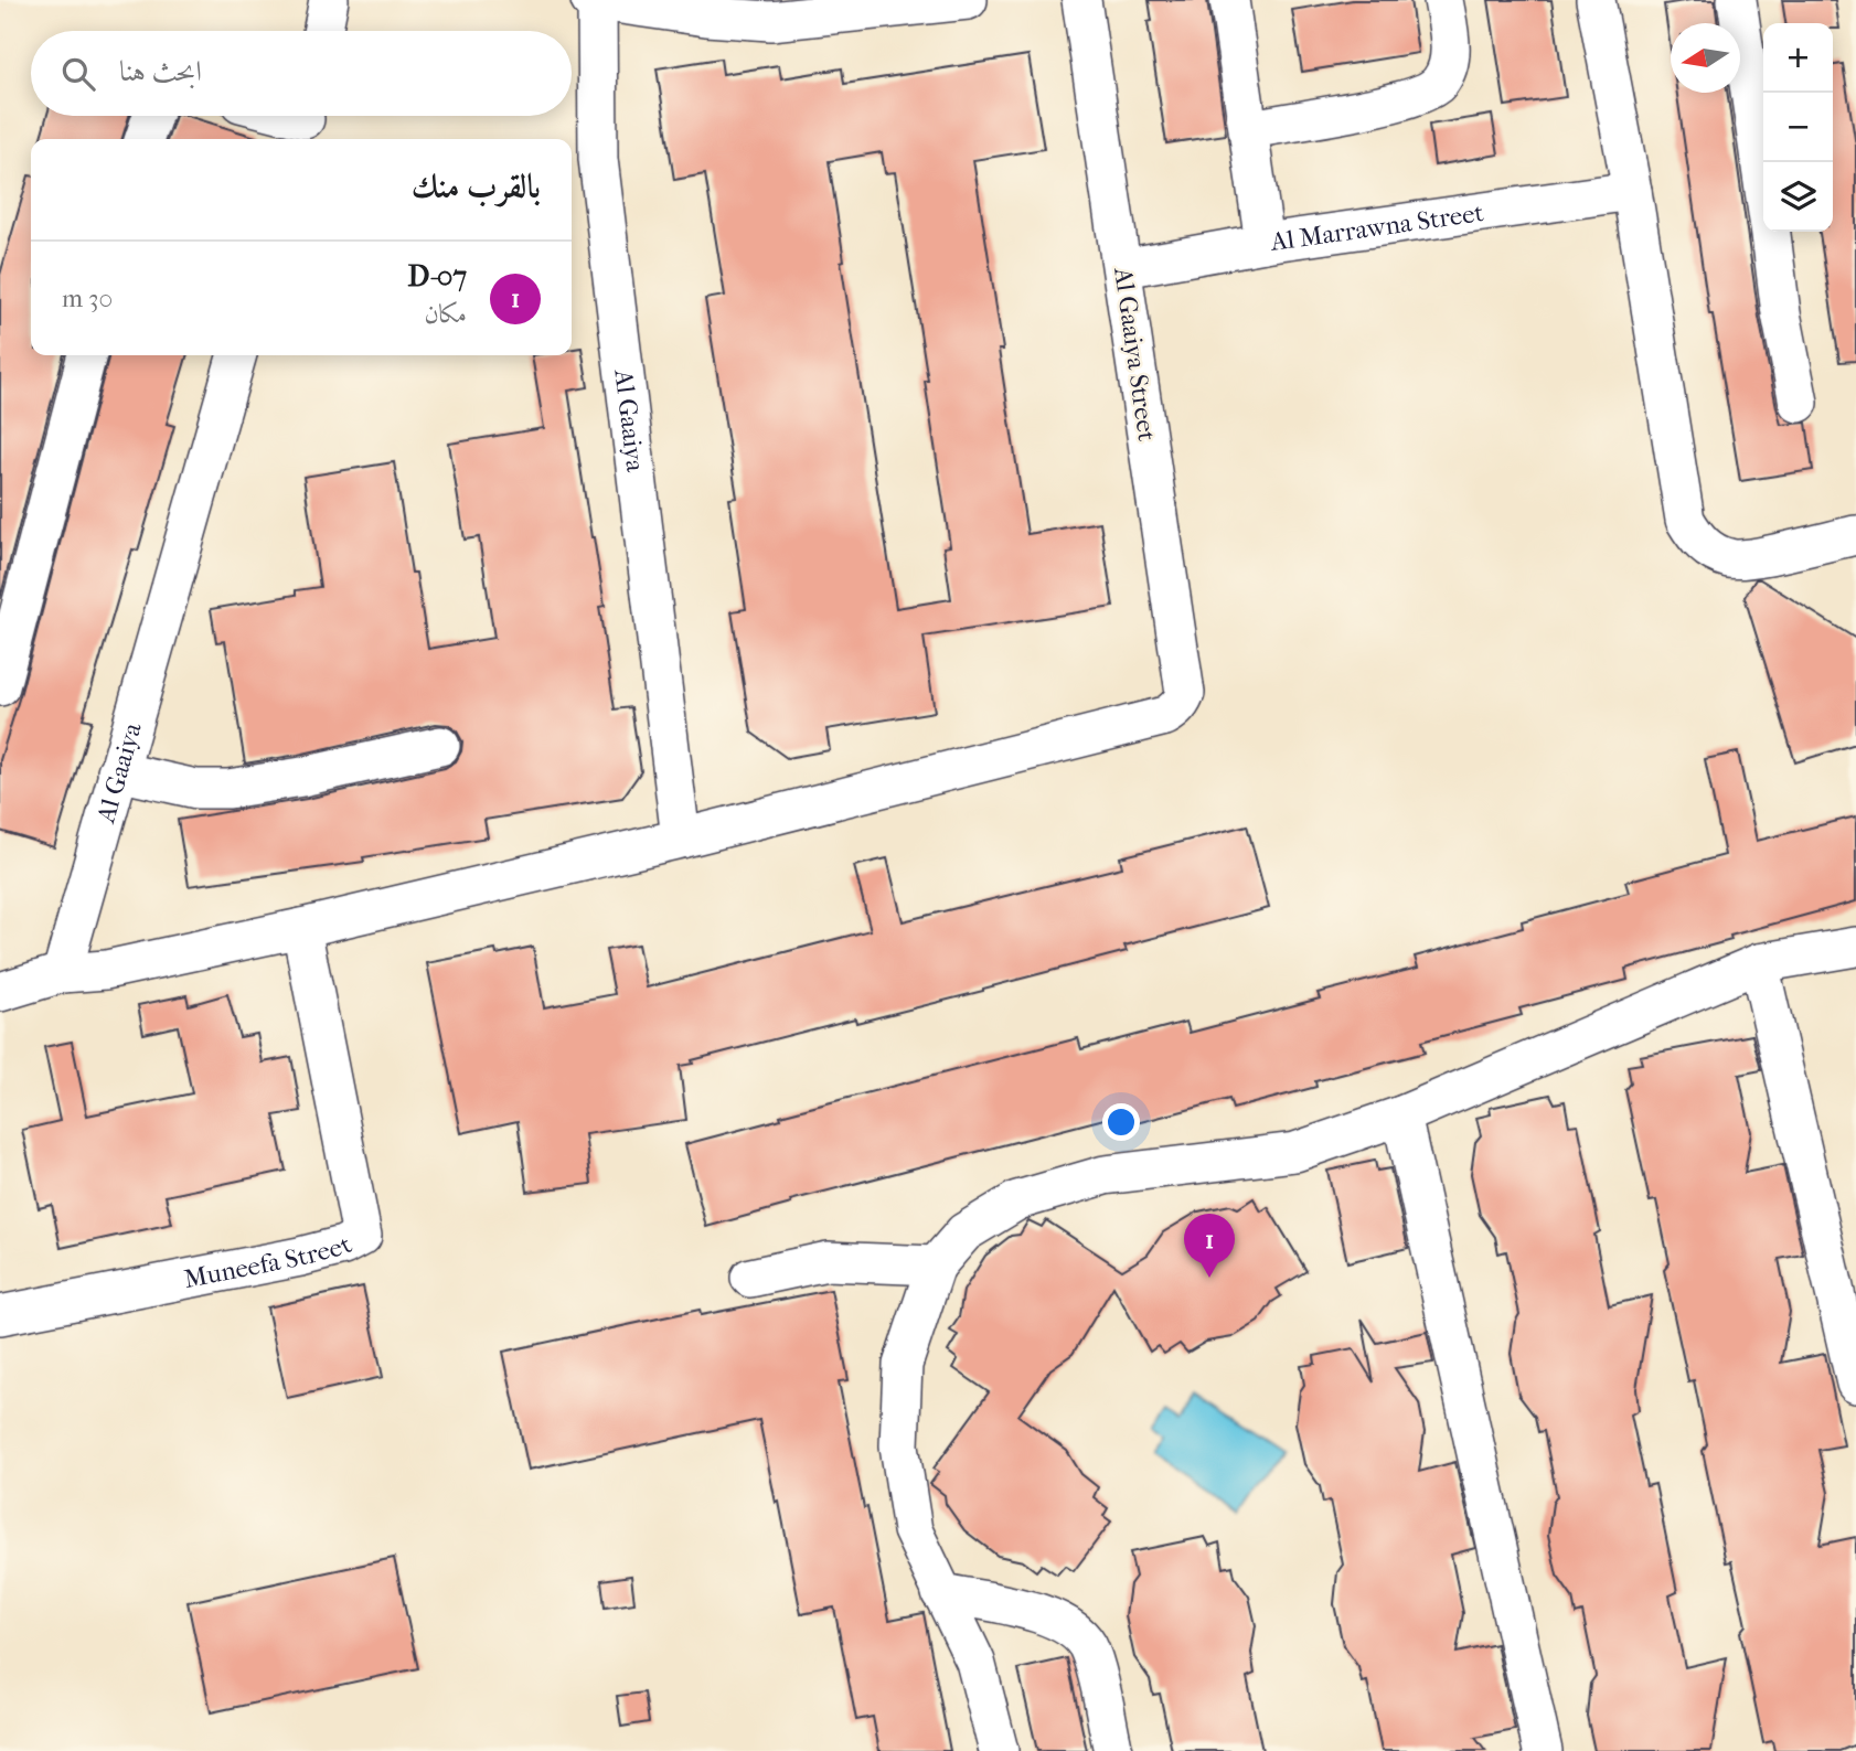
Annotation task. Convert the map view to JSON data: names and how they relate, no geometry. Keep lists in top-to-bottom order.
{
  "streets": {
    "street": [
      "Al Marrawna Street",
      "Al Gaaiya Street",
      "Al Gaaiya",
      "Muneefa Street"
    ]
  },
  "crossings": [
    ["Al Marrawna Street", "Al Gaaiya Street"],
    ["Al Gaaiya Street", "Al Gaaiya"]
  ],
  "north": "left",
  "page": {
    "map_buttons": ["+", "−"],
    "search": "ابحث هنا",
    "heading": "بالقرب منك",
    "list": [
      {
        "mark": "1",
        "name": "D-07",
        "note": "مكان",
        "value": "30 m"
      }
    ],
    "pins": "1"
  }
}
